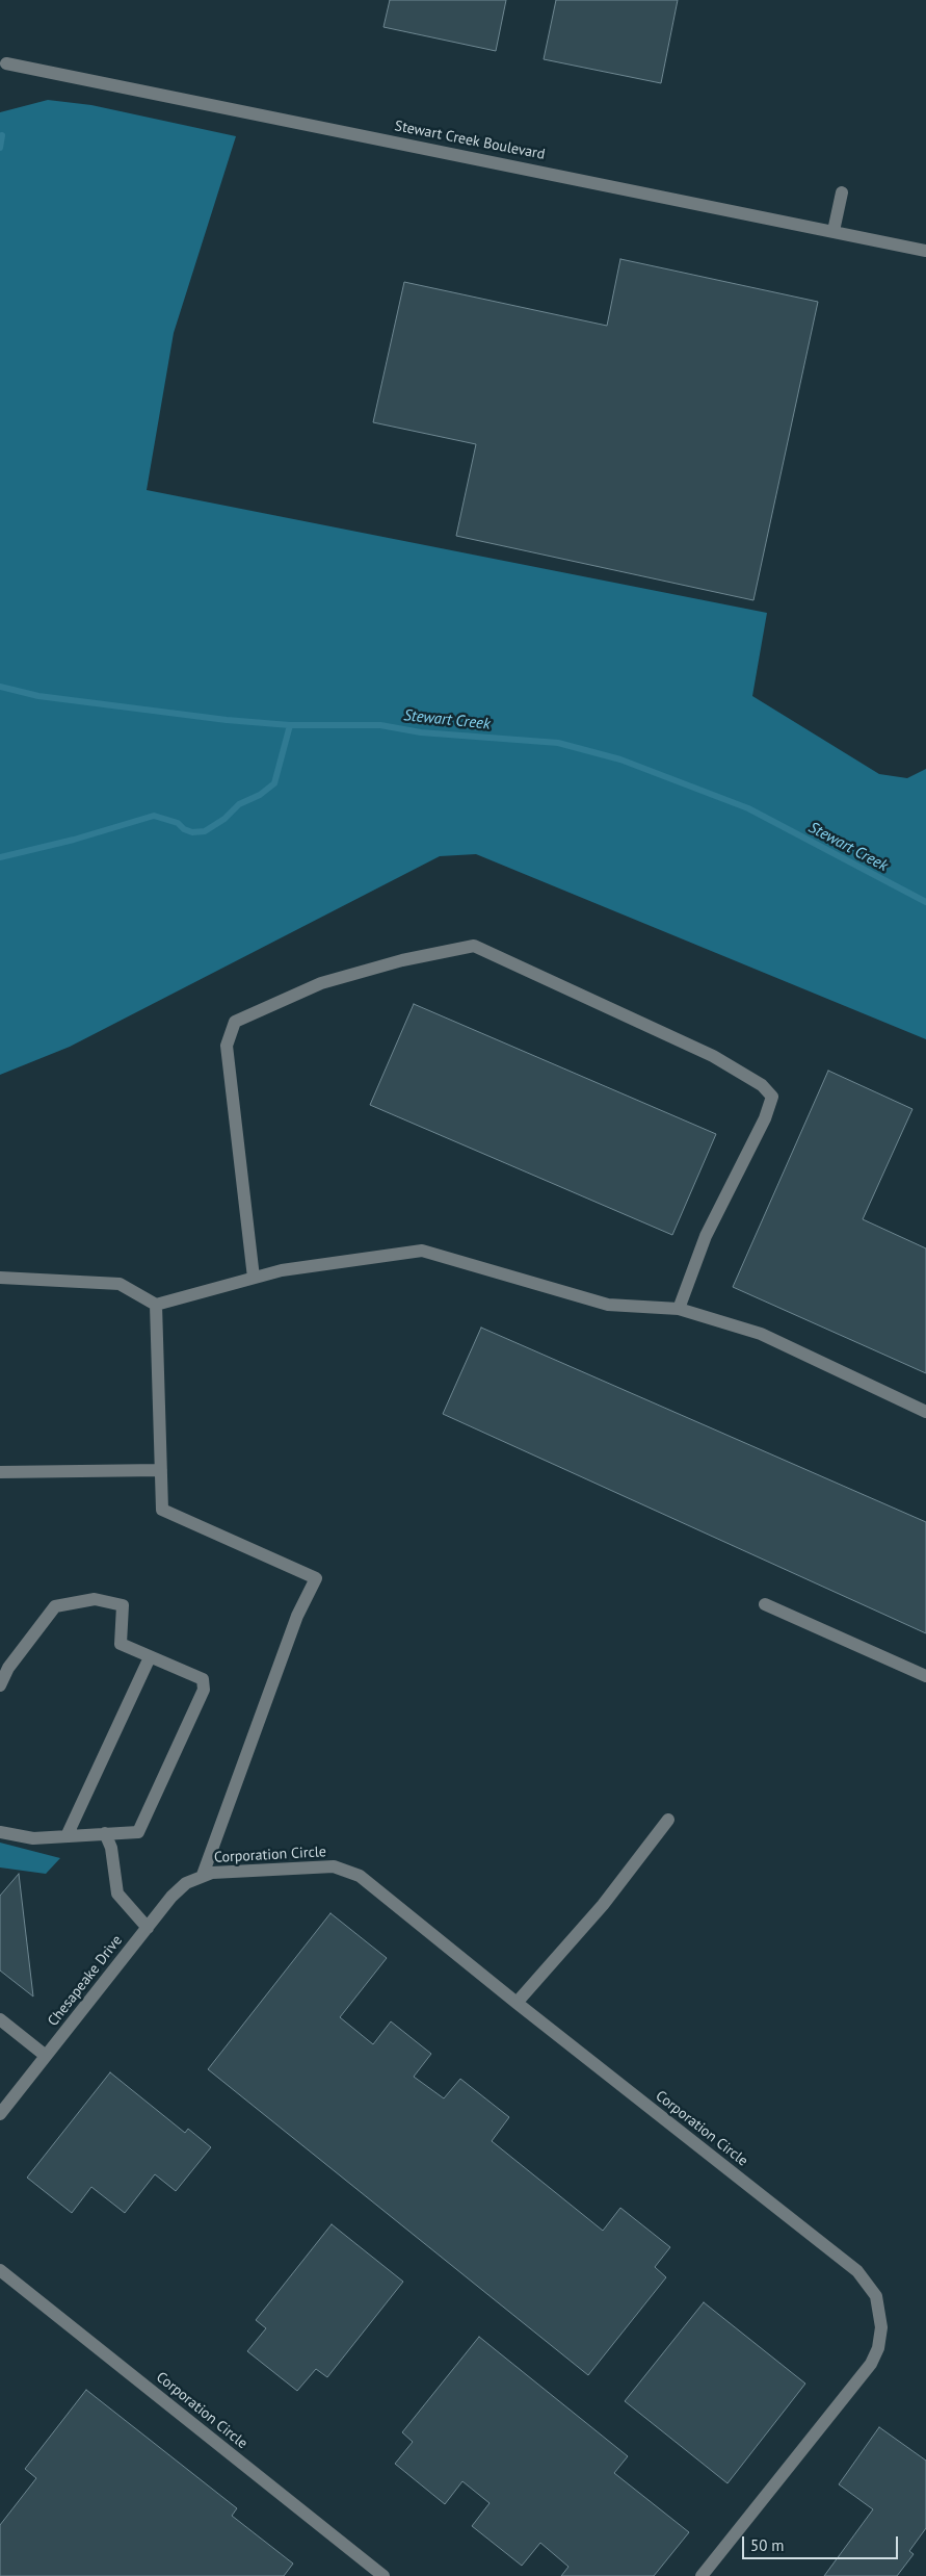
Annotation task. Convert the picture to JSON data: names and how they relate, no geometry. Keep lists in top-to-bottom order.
{
  "streets": {
    "street": ["Stewart Creek Boulevard", "Corporation Circle", "Chesapeake Drive"]
  },
  "crossings": [
    ["Corporation Circle", "Chesapeake Drive"]
  ],
  "water": ["Stewart Creek"],
  "scale_bar": "50 m"
}
